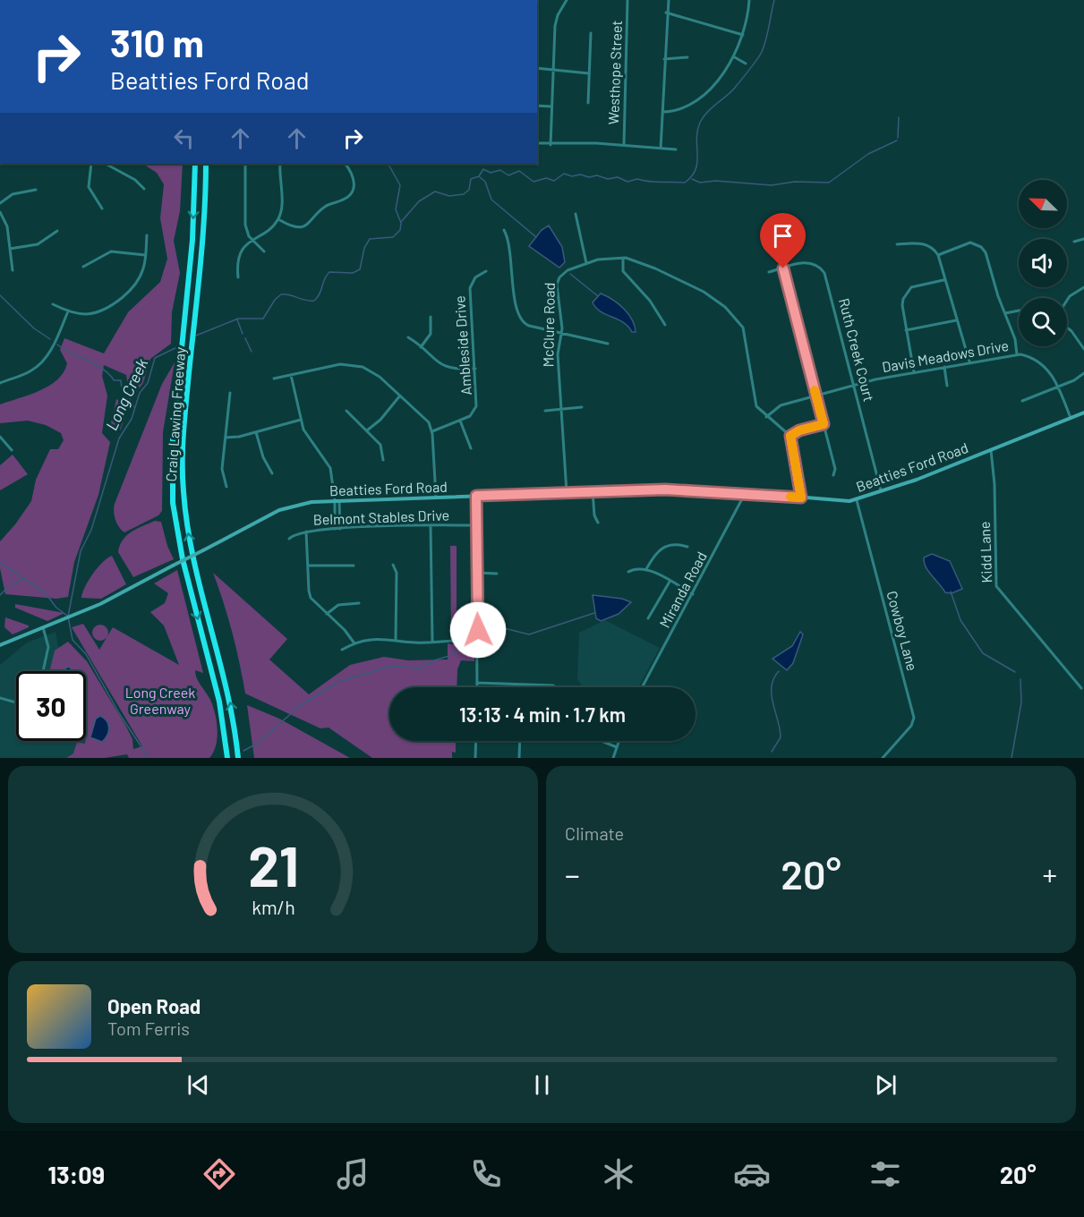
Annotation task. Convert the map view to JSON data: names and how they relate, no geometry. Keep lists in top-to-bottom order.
{
  "streets": {
    "highway": ["Craig Lawing Freeway"],
    "main road": ["Beatties Ford Road"],
    "street": [
      "Westhope Street",
      "McClure Road",
      "Ambleside Drive",
      "Ruth Creek Court",
      "Davis Meadows Drive",
      "Belmont Stables Drive",
      "Kidd Lane",
      "Miranda Road",
      "Cowboy Lane"
    ]
  },
  "crossings": [
    ["McClure Road", "Davis Meadows Drive"],
    ["McClure Road", "Beatties Ford Road"],
    ["Ruth Creek Court", "Davis Meadows Drive"],
    ["Ruth Creek Court", "Beatties Ford Road"],
    ["Davis Meadows Drive", "Beatties Ford Road"],
    ["Beatties Ford Road", "Kidd Lane"],
    ["Beatties Ford Road", "Miranda Road"],
    ["Beatties Ford Road", "Cowboy Lane"]
  ],
  "water": ["Long Creek"],
  "parks": ["Long Creek Greenway"],
  "north": "top left",
  "page": {
    "turn": ["310 m", "Beatties Ford Road"],
    "limit": "30",
    "trip": "13:13 · 4 min · 1.7 km",
    "tile": "Climate",
    "heat": ["−", "20°", "+"],
    "song": ["Open Road", "Tom Ferris"],
    "tabs": ["13:09", "20°"],
    "gauge": ["21", "km/h"]
  }
}
